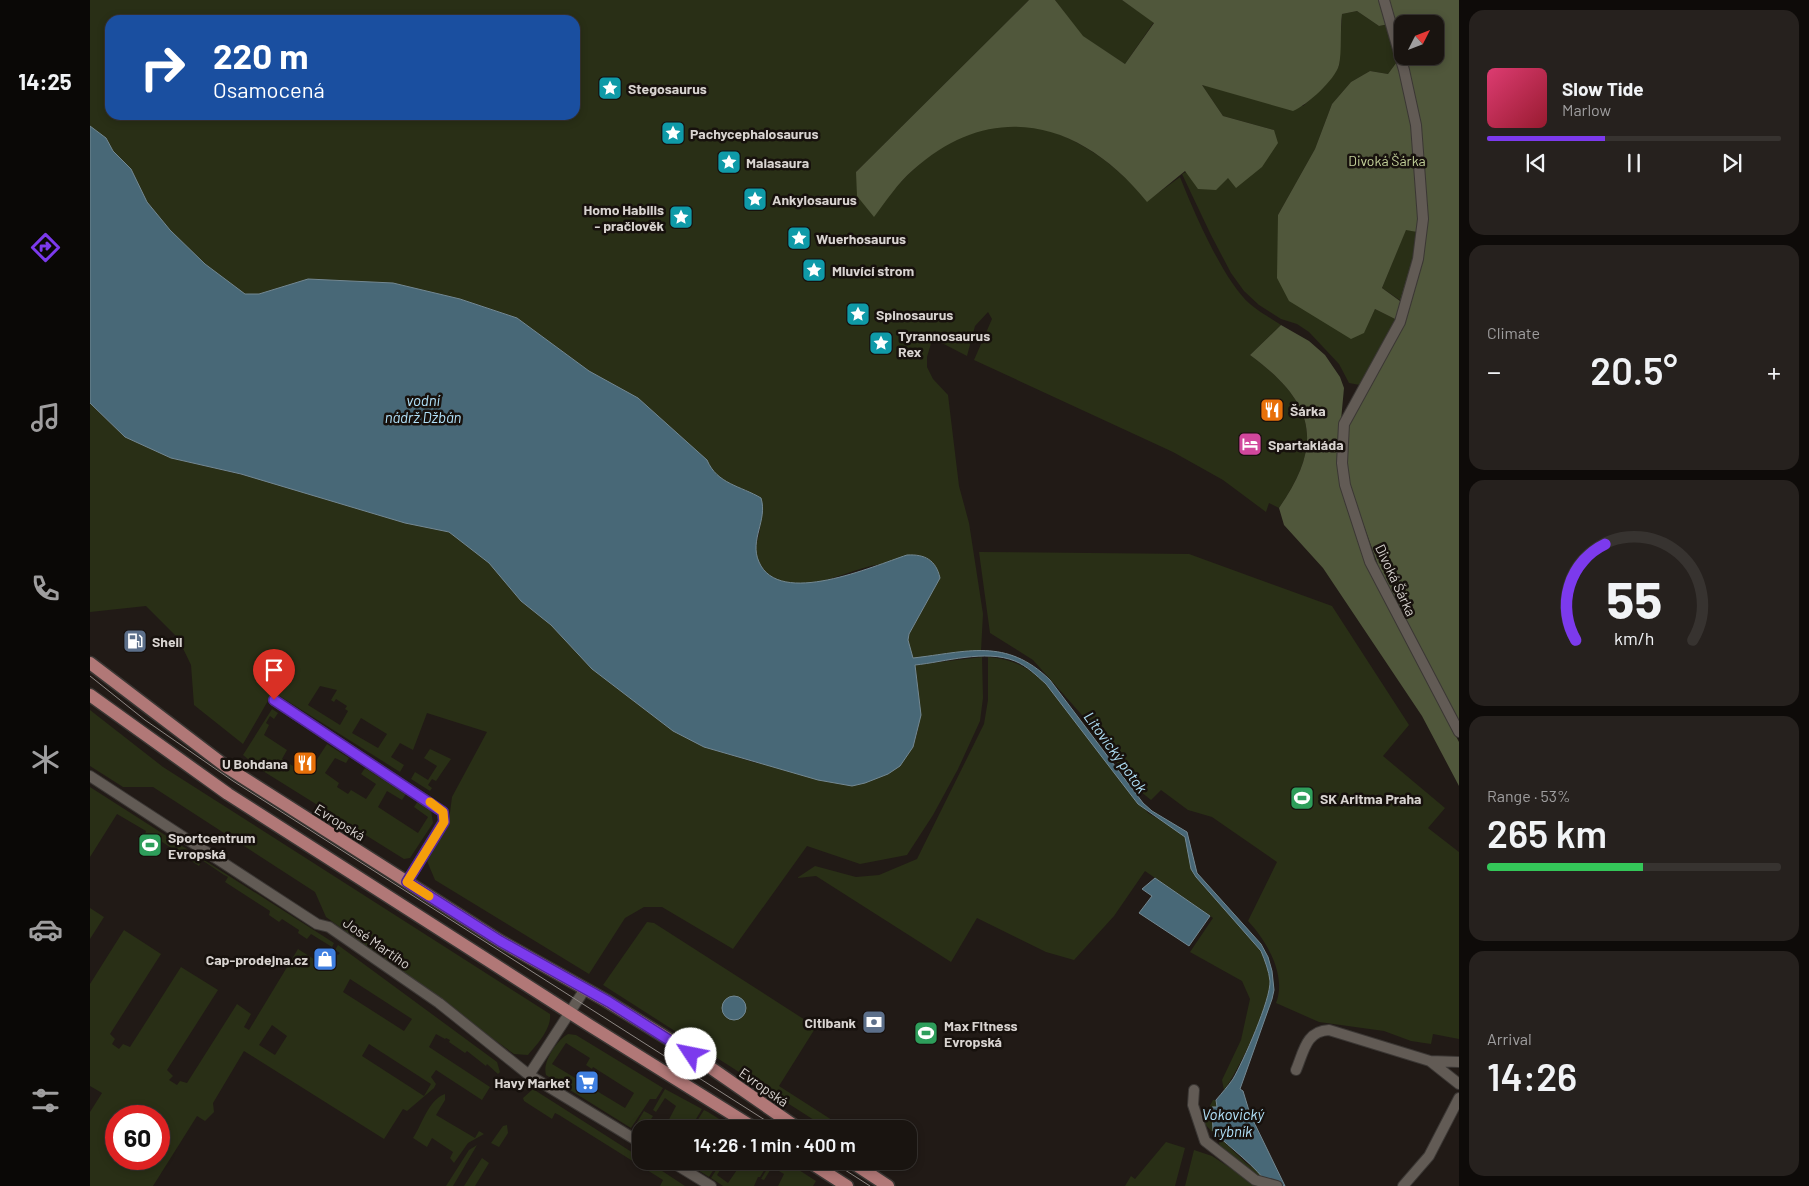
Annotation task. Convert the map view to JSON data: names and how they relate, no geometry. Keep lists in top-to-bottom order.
{
  "streets": {
    "main road": ["Evropská"],
    "street": ["Divoká Šárka", "José Martího"]
  },
  "water": ["vodní nádrž Džbán", "Litovický potok", "Vokovický rybník"],
  "parks": ["Divoká Šárka"],
  "places": {
    "place": [
      "Stegosaurus",
      "Pachycephalosaurus",
      "Maiasaura",
      "Ankylosaurus",
      "Homo Habilis - pračlověk",
      "Wuerhosaurus",
      "Mluvící strom",
      "Spinosaurus",
      "Tyrannosaurus Rex"
    ],
    "restaurant": ["Šárka", "U Bohdana"],
    "hotel": ["Spartakiáda"],
    "fuel station": ["Shell"],
    "sports": ["SK Aritma Praha", "Sportcentrum Evropská", "Max Fitness Evropská"],
    "shop": ["Cap-prodejna.cz"],
    "bank": ["Citibank"],
    "supermarket": ["Havy Market"]
  },
  "north": "top right",
  "page": {
    "tabs": "14:25",
    "turn": ["220 m", "Osamocená"],
    "song": ["Slow Tide", "Marlow"],
    "tile": [
      "Climate",
      ["Range · 53%", "265 km"],
      ["Arrival", "14:26"]
    ],
    "heat": ["−", "20.5°", "+"],
    "limit": "60",
    "trip": "14:26 · 1 min · 400 m",
    "gauge": ["55", "km/h"]
  }
}
